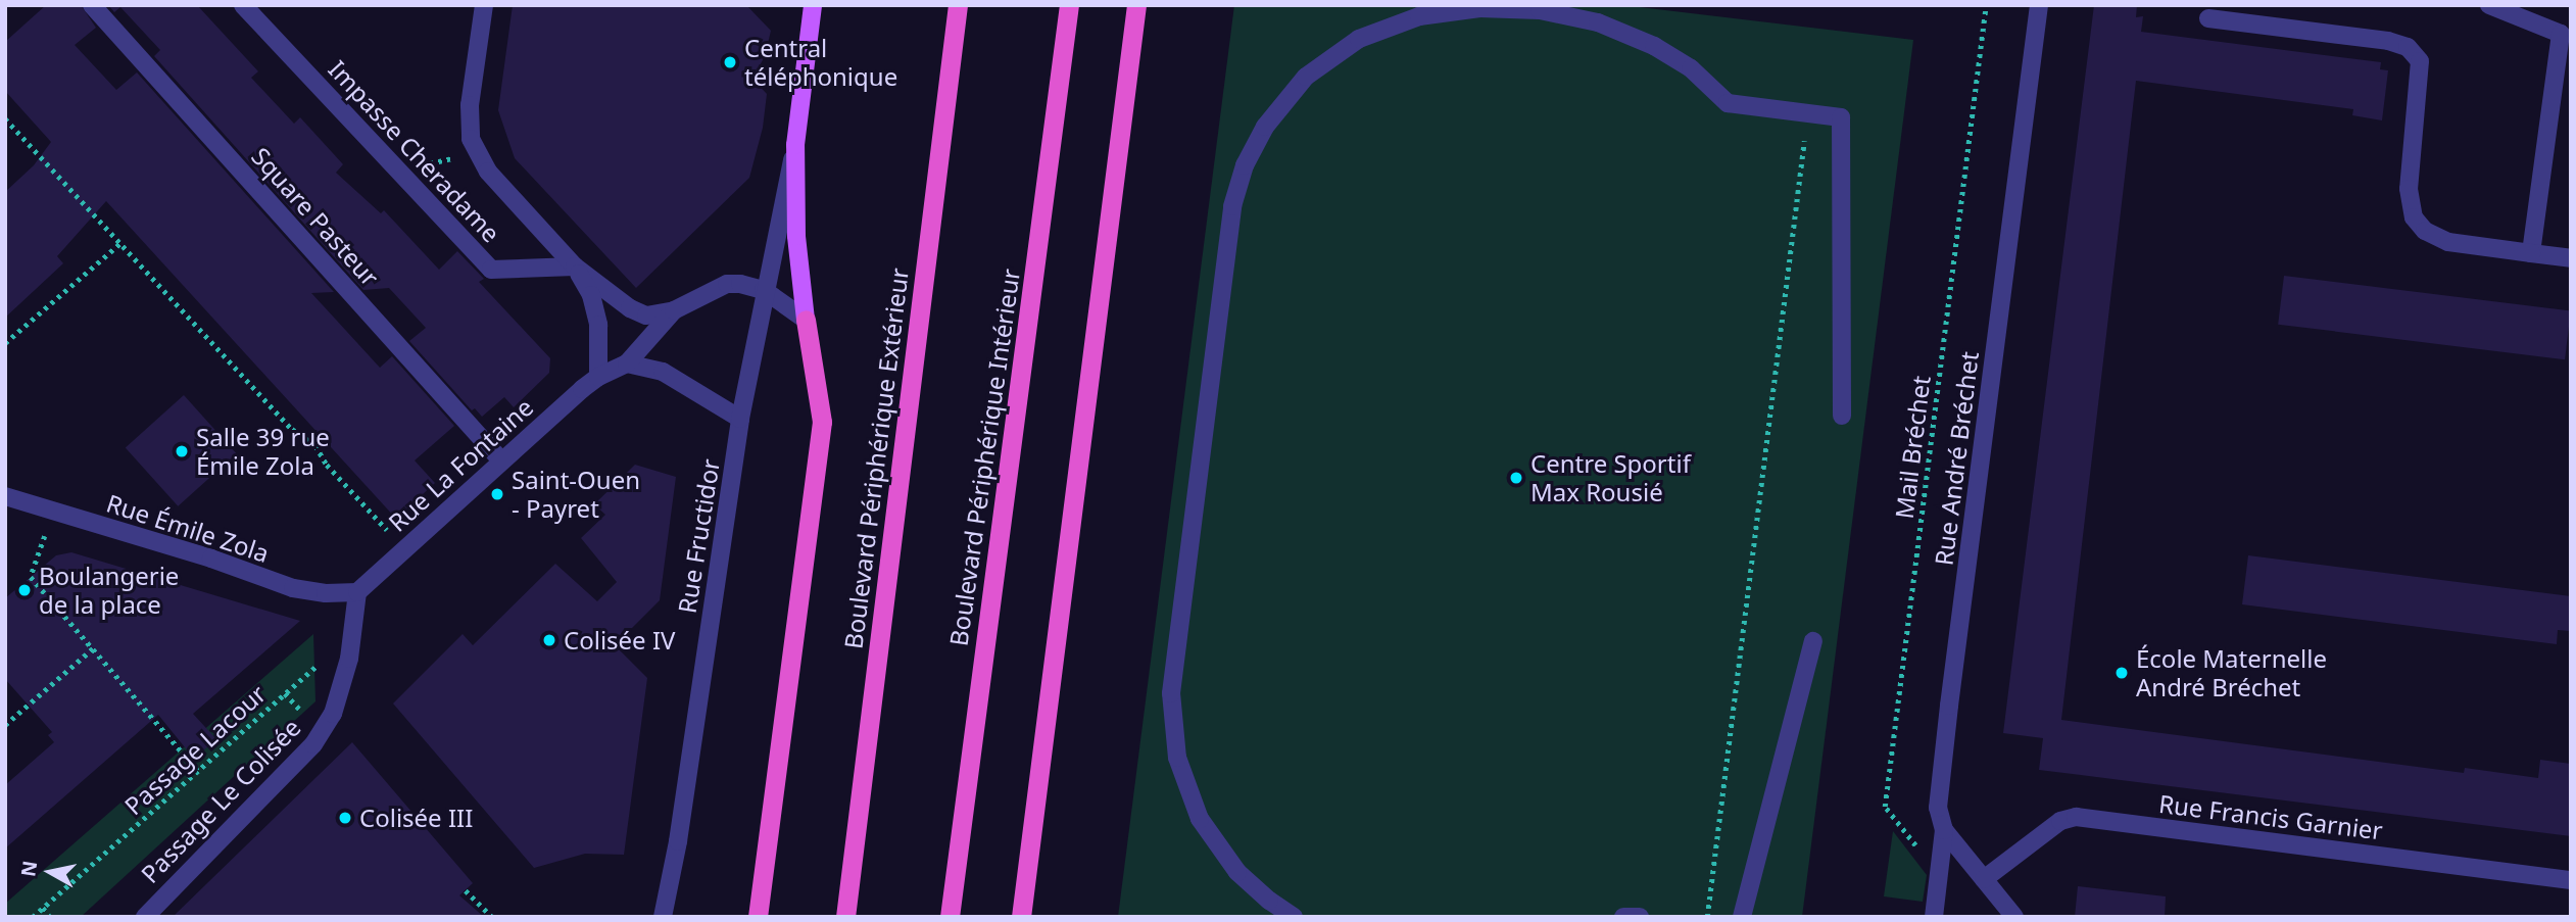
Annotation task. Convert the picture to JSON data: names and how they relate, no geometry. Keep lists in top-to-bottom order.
{
  "streets": {
    "highway": ["Boulevard Périphérique Intérieur", "Boulevard Périphérique Extérieur"],
    "street": [
      "Impasse Cheradame",
      "Square Pasteur",
      "Rue André Bréchet",
      "Rue La Fontaine",
      "Rue Émile Zola",
      "Rue Fructidor",
      "Passage Le Colisée",
      "Rue Francis Garnier"
    ],
    "path": ["Mail Bréchet", "Passage Lacour"]
  },
  "crossings": [
    ["Impasse Cheradame", "Rue La Fontaine"],
    ["Square Pasteur", "Rue La Fontaine"],
    ["Mail Bréchet", "Rue André Bréchet"],
    ["Rue La Fontaine", "Rue Émile Zola"],
    ["Rue La Fontaine", "Rue Fructidor"],
    ["Rue La Fontaine", "Passage Le Colisée"],
    ["Rue Émile Zola", "Passage Le Colisée"]
  ],
  "places": [
    "Central téléphonique",
    "Salle 39 rue Émile Zola",
    "Centre Sportif Max Rousié",
    "Saint-Ouen - Payret",
    "Boulangerie de la place",
    "Colisée IV",
    "École Maternelle André Bréchet",
    "Colisée III"
  ],
  "north": "left"
}
